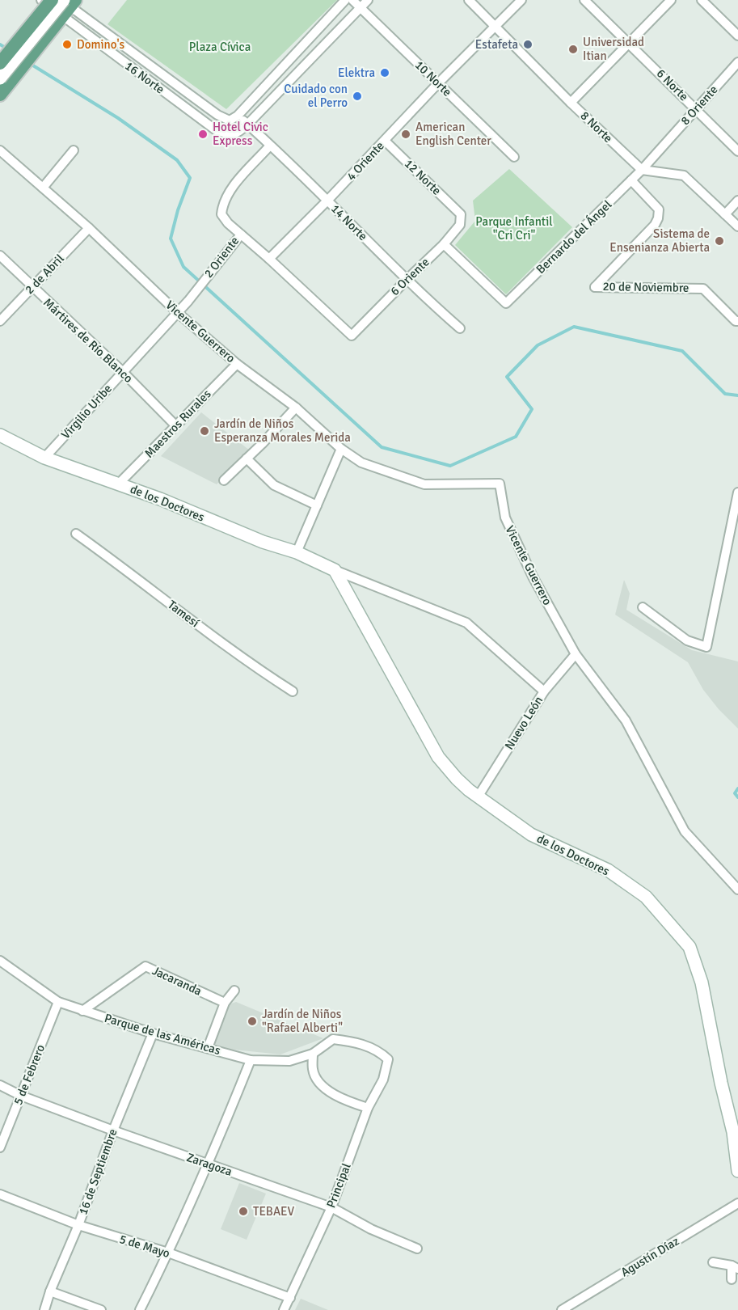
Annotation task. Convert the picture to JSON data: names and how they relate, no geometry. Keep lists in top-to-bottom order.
{
  "streets": {
    "street": [
      "16 Norte",
      "10 Norte",
      "6 Norte",
      "8 Oriente",
      "8 Norte",
      "4 Oriente",
      "12 Norte",
      "14 Norte",
      "Bernardo del Ángel",
      "2 Oriente",
      "2 de Abril",
      "6 Oriente",
      "20 de Noviembre",
      "Vicente Guerrero",
      "Mártires de Río Blanco",
      "Virgilio Uribe",
      "Maestros Rurales",
      "de los Doctores",
      "Tamesí",
      "Nuevo León",
      "Jacaranda",
      "Parque de las Américas",
      "5 de Febrero",
      "Zaragoza",
      "16 de Septiembre",
      "Principal",
      "5 de Mayo",
      "Agustín Díaz"
    ]
  },
  "crossings": [
    ["16 Norte", "14 Norte"],
    ["10 Norte", "4 Oriente"],
    ["6 Norte", "8 Oriente"],
    ["8 Oriente", "8 Norte"],
    ["8 Oriente", "Bernardo del Ángel"],
    ["8 Norte", "4 Oriente"],
    ["8 Norte", "Bernardo del Ángel"],
    ["4 Oriente", "12 Norte"],
    ["4 Oriente", "14 Norte"],
    ["4 Oriente", "6 Oriente"],
    ["12 Norte", "6 Oriente"],
    ["14 Norte", "2 Oriente"],
    ["14 Norte", "6 Oriente"],
    ["Bernardo del Ángel", "6 Oriente"],
    ["Bernardo del Ángel", "20 de Noviembre"],
    ["2 Oriente", "Virgilio Uribe"],
    ["2 de Abril", "Vicente Guerrero"],
    ["2 de Abril", "Mártires de Río Blanco"],
    ["Vicente Guerrero", "Virgilio Uribe"],
    ["Vicente Guerrero", "Maestros Rurales"],
    ["Vicente Guerrero", "Nuevo León"],
    ["Mártires de Río Blanco", "Virgilio Uribe"],
    ["Mártires de Río Blanco", "Maestros Rurales"],
    ["Virgilio Uribe", "de los Doctores"],
    ["Maestros Rurales", "de los Doctores"],
    ["de los Doctores", "Nuevo León"],
    ["Jacaranda", "Parque de las Américas"],
    ["Parque de las Américas", "5 de Febrero"],
    ["Parque de las Américas", "16 de Septiembre"],
    ["Parque de las Américas", "Principal"],
    ["5 de Febrero", "Zaragoza"],
    ["Zaragoza", "16 de Septiembre"],
    ["Zaragoza", "Principal"],
    ["16 de Septiembre", "5 de Mayo"],
    ["Principal", "5 de Mayo"]
  ],
  "parks": ["Plaza Cívica", "Parque Infantil \"Cri Cri\""],
  "places": [
    "Domino's",
    "Estafeta",
    "Universidad Itian",
    "Elektra",
    "Cuidado con el Perro",
    "Hotel Civic Express",
    "American English Center",
    "Sistema de Ensenianza Abierta",
    "Jardín de Niños Esperanza Morales Merida",
    "Jardín de Niños \"Rafael Alberti\"",
    "TEBAEV"
  ]
}
